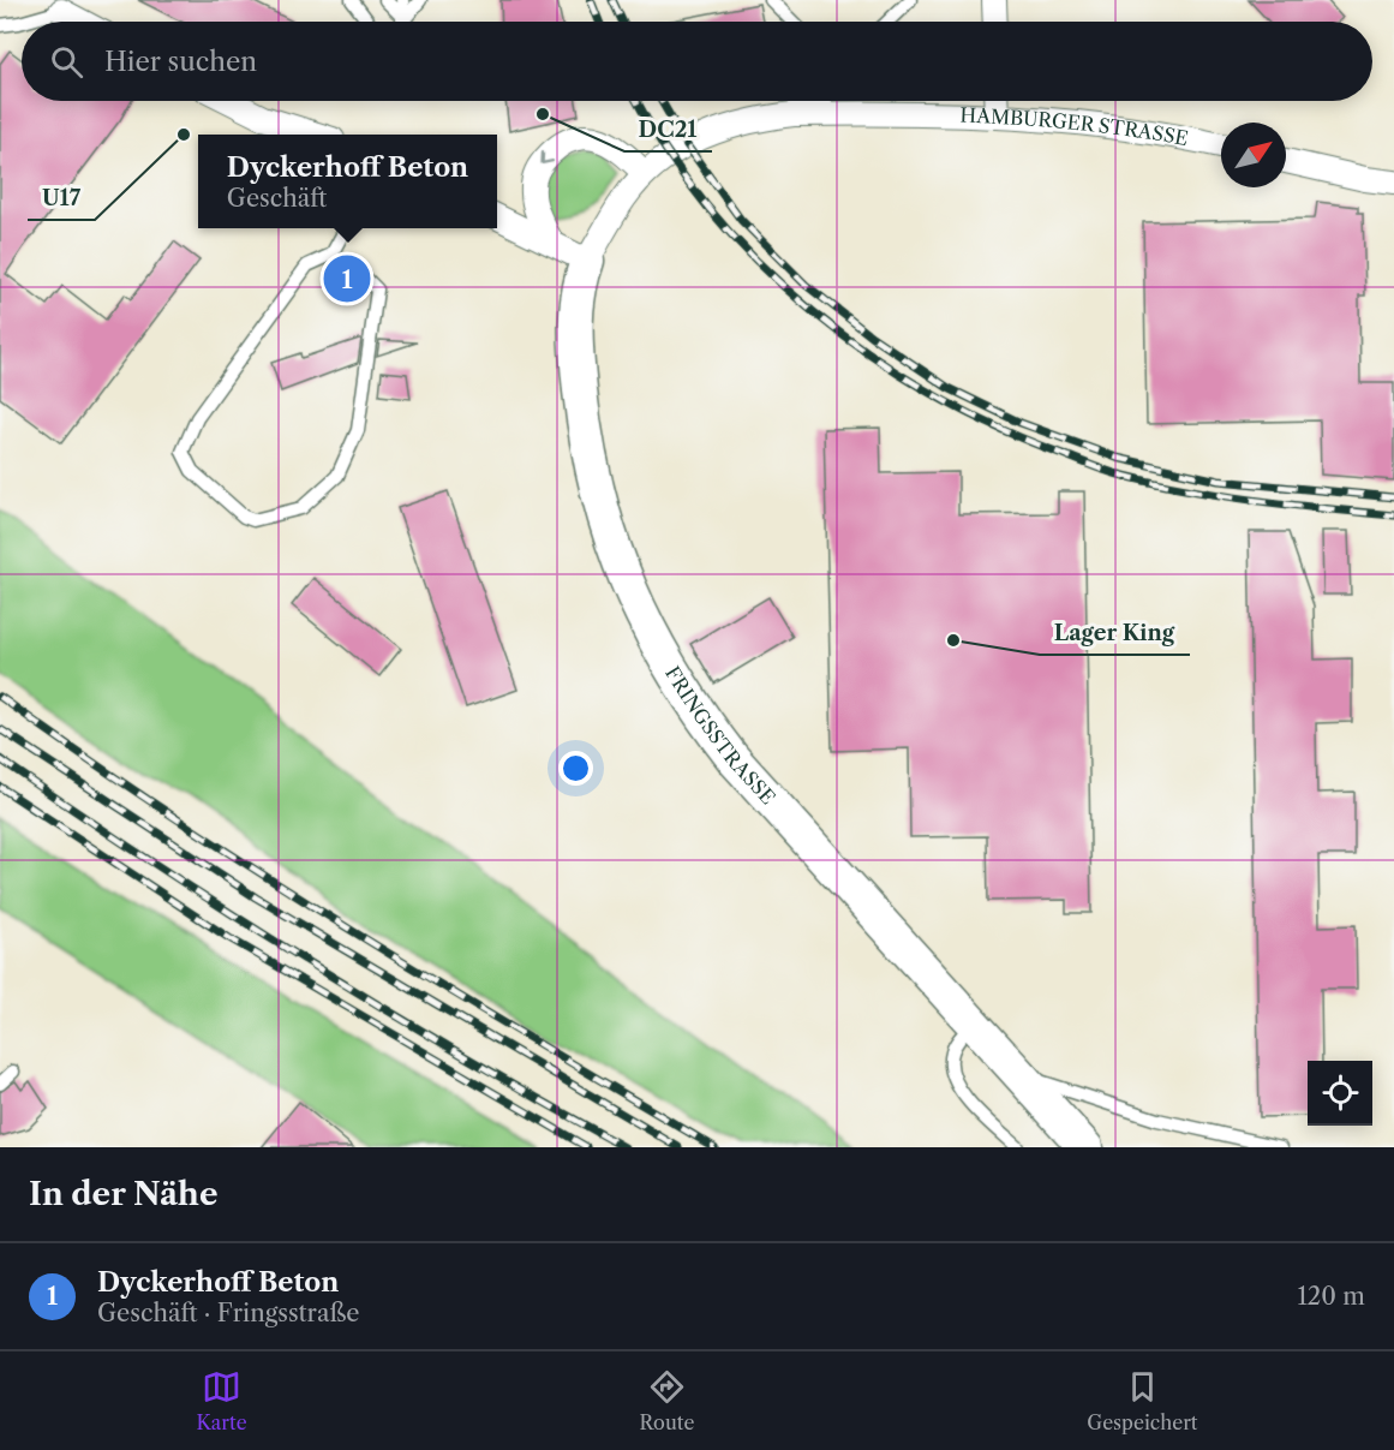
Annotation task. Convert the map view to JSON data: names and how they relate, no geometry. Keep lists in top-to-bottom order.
{
  "streets": {
    "street": ["HAMBURGER STRASSE", "FRINGSSTRASSE"]
  },
  "crossings": [
    ["HAMBURGER STRASSE", "FRINGSSTRASSE"]
  ],
  "places": ["DC21", "U17", "Lager King"],
  "north": "top right",
  "page": {
    "search": "Hier suchen",
    "popup": ["Dyckerhoff Beton", "Geschäft"],
    "pins": "1",
    "heading": "In der Nähe",
    "list": [
      {
        "mark": "1",
        "name": "Dyckerhoff Beton",
        "note": "Geschäft · Fringsstraße",
        "value": "120 m"
      }
    ],
    "nav": ["Karte", "Route", "Gespeichert"]
  }
}
